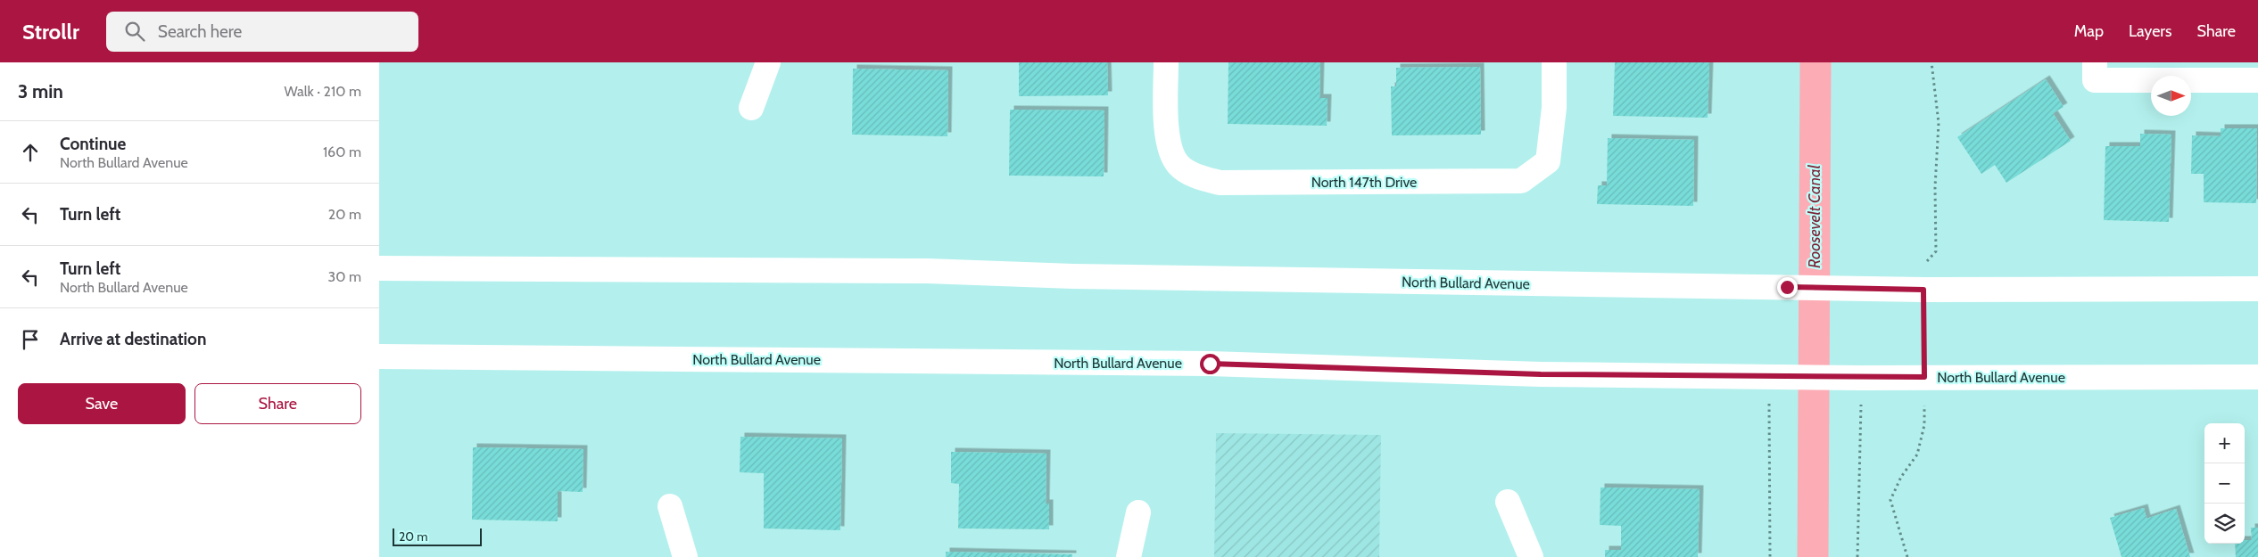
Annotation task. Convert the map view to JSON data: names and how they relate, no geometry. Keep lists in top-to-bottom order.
{
  "streets": {
    "main road": ["North 147th Drive", "North Bullard Avenue"]
  },
  "water": ["Roosevelt Canal"],
  "scale_bar": "20 m",
  "north": "right",
  "page": {
    "header": "Strollr",
    "search": "Search here",
    "nav": ["Map", "Layers", "Share"],
    "heading": ["3 min", "Walk · 210 m"],
    "list": [
      ["Continue", "North Bullard Avenue", "160 m"],
      ["Turn left", "20 m"],
      ["Turn left", "North Bullard Avenue", "30 m"],
      "Arrive at destination"
    ],
    "buttons": ["Save", "Share"],
    "map_buttons": ["+", "−"],
    "scale": "20 m"
  }
}
